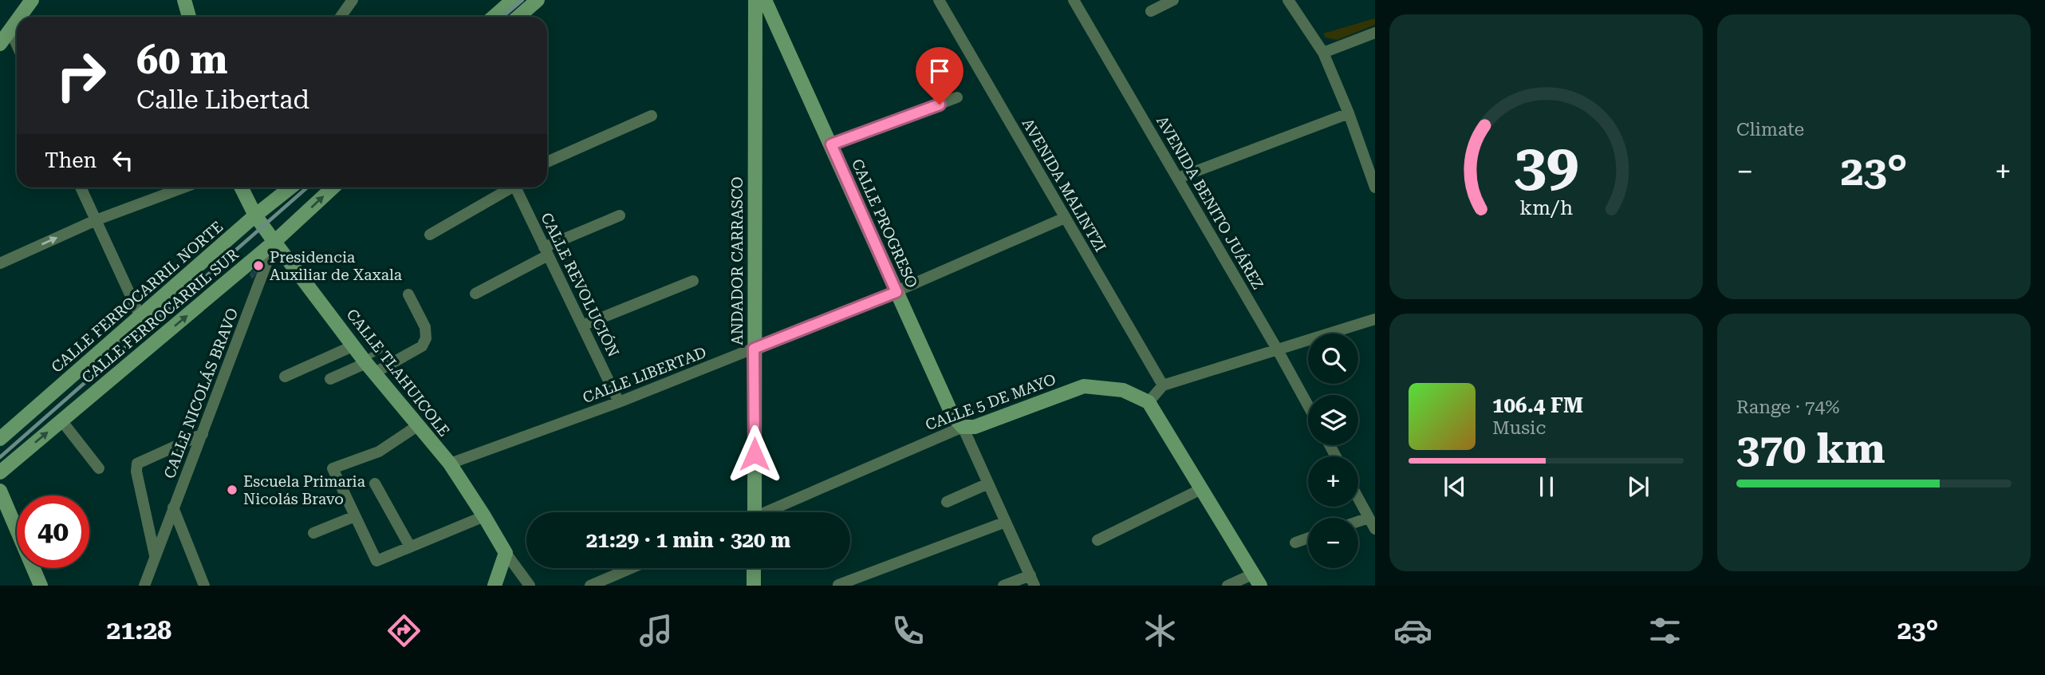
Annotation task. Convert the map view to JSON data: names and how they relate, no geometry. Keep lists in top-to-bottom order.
{
  "streets": {
    "main road": [
      "CALLE PROGRESO",
      "ANDADOR CARRASCO",
      "CALLE FERROCARRIL NORTE",
      "CALLE FERROCARRIL SUR",
      "CALLE TLAHUICOLE",
      "CALLE 5 DE MAYO"
    ],
    "street": [
      "AVENIDA MALINTZI",
      "AVENIDA BENITO JUÁREZ",
      "CALLE REVOLUCIÓN",
      "CALLE LIBERTAD",
      "CALLE NICOLÁS BRAVO"
    ]
  },
  "crossings": [
    ["AVENIDA MALINTZI", "CALLE LIBERTAD"],
    ["CALLE PROGRESO", "CALLE LIBERTAD"],
    ["CALLE PROGRESO", "CALLE 5 DE MAYO"],
    ["ANDADOR CARRASCO", "CALLE LIBERTAD"],
    ["CALLE REVOLUCIÓN", "CALLE LIBERTAD"],
    ["CALLE FERROCARRIL NORTE", "CALLE TLAHUICOLE"],
    ["CALLE FERROCARRIL SUR", "CALLE TLAHUICOLE"],
    ["CALLE FERROCARRIL SUR", "CALLE NICOLÁS BRAVO"],
    ["CALLE TLAHUICOLE", "CALLE LIBERTAD"],
    ["CALLE TLAHUICOLE", "CALLE NICOLÁS BRAVO"]
  ],
  "one_way": ["CALLE FERROCARRIL SUR"],
  "places": ["Presidencia Auxiliar de Xaxala", "Escuela Primaria Nicolás Bravo"],
  "page": {
    "tile": [
      "Climate",
      ["Range · 74%", "370 km"]
    ],
    "turn": ["60 m", "Calle Libertad"],
    "then": "Then",
    "heat": ["−", "23°", "+"],
    "map_buttons": ["+", "−"],
    "song": ["106.4 FM", "Music"],
    "limit": "40",
    "trip": "21:29 · 1 min · 320 m",
    "tabs": ["21:28", "23°"],
    "gauge": ["39", "km/h"]
  }
}
